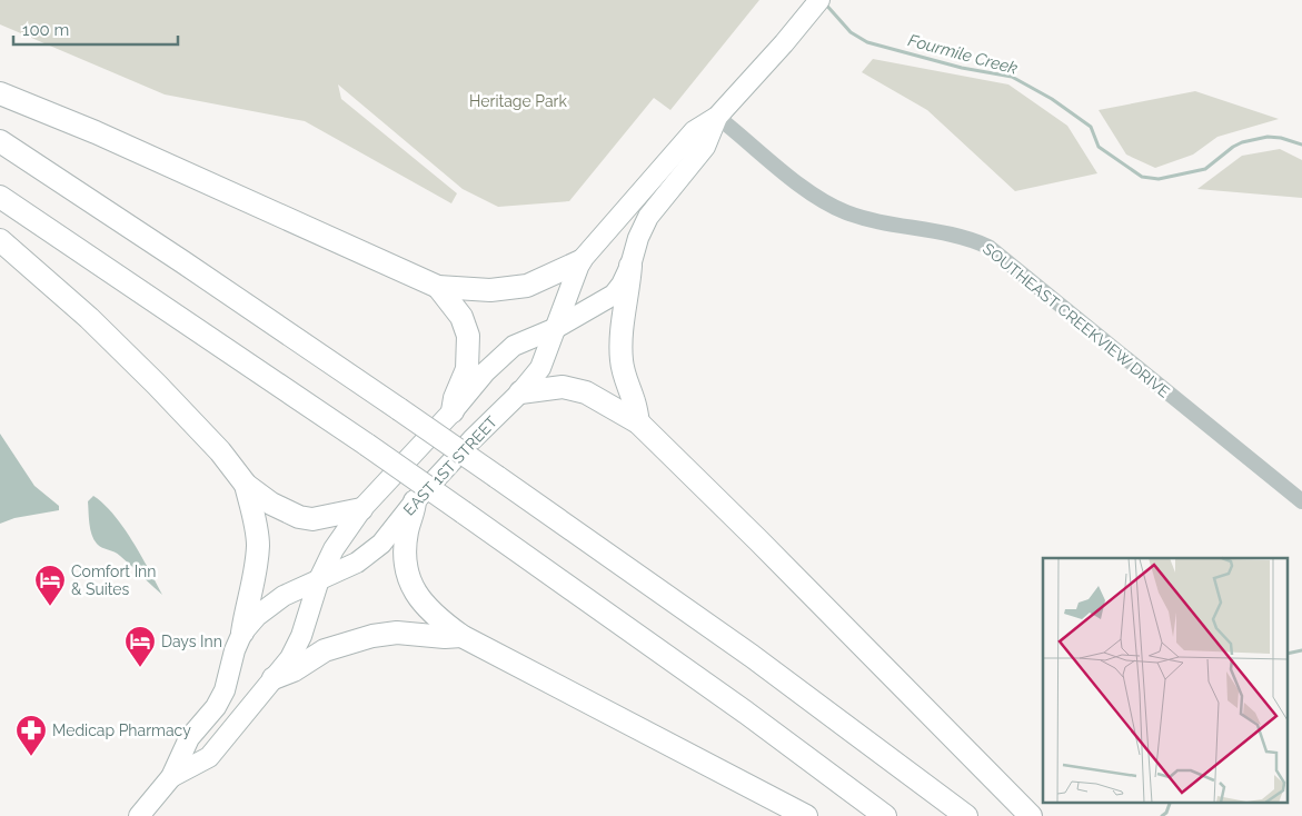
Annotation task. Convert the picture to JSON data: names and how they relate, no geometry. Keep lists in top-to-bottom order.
{
  "streets": {
    "main road": ["EAST 1ST STREET"],
    "street": ["SOUTHEAST CREEKVIEW DRIVE"]
  },
  "crossings": [
    ["SOUTHEAST CREEKVIEW DRIVE", "EAST 1ST STREET"]
  ],
  "water": ["Fourmile Creek"],
  "parks": ["Heritage Park"],
  "places": {
    "hotel": ["Comfort Inn & Suites", "Days Inn"],
    "pharmacy": ["Medicap Pharmacy"]
  },
  "scale_bar": "100 m"
}
